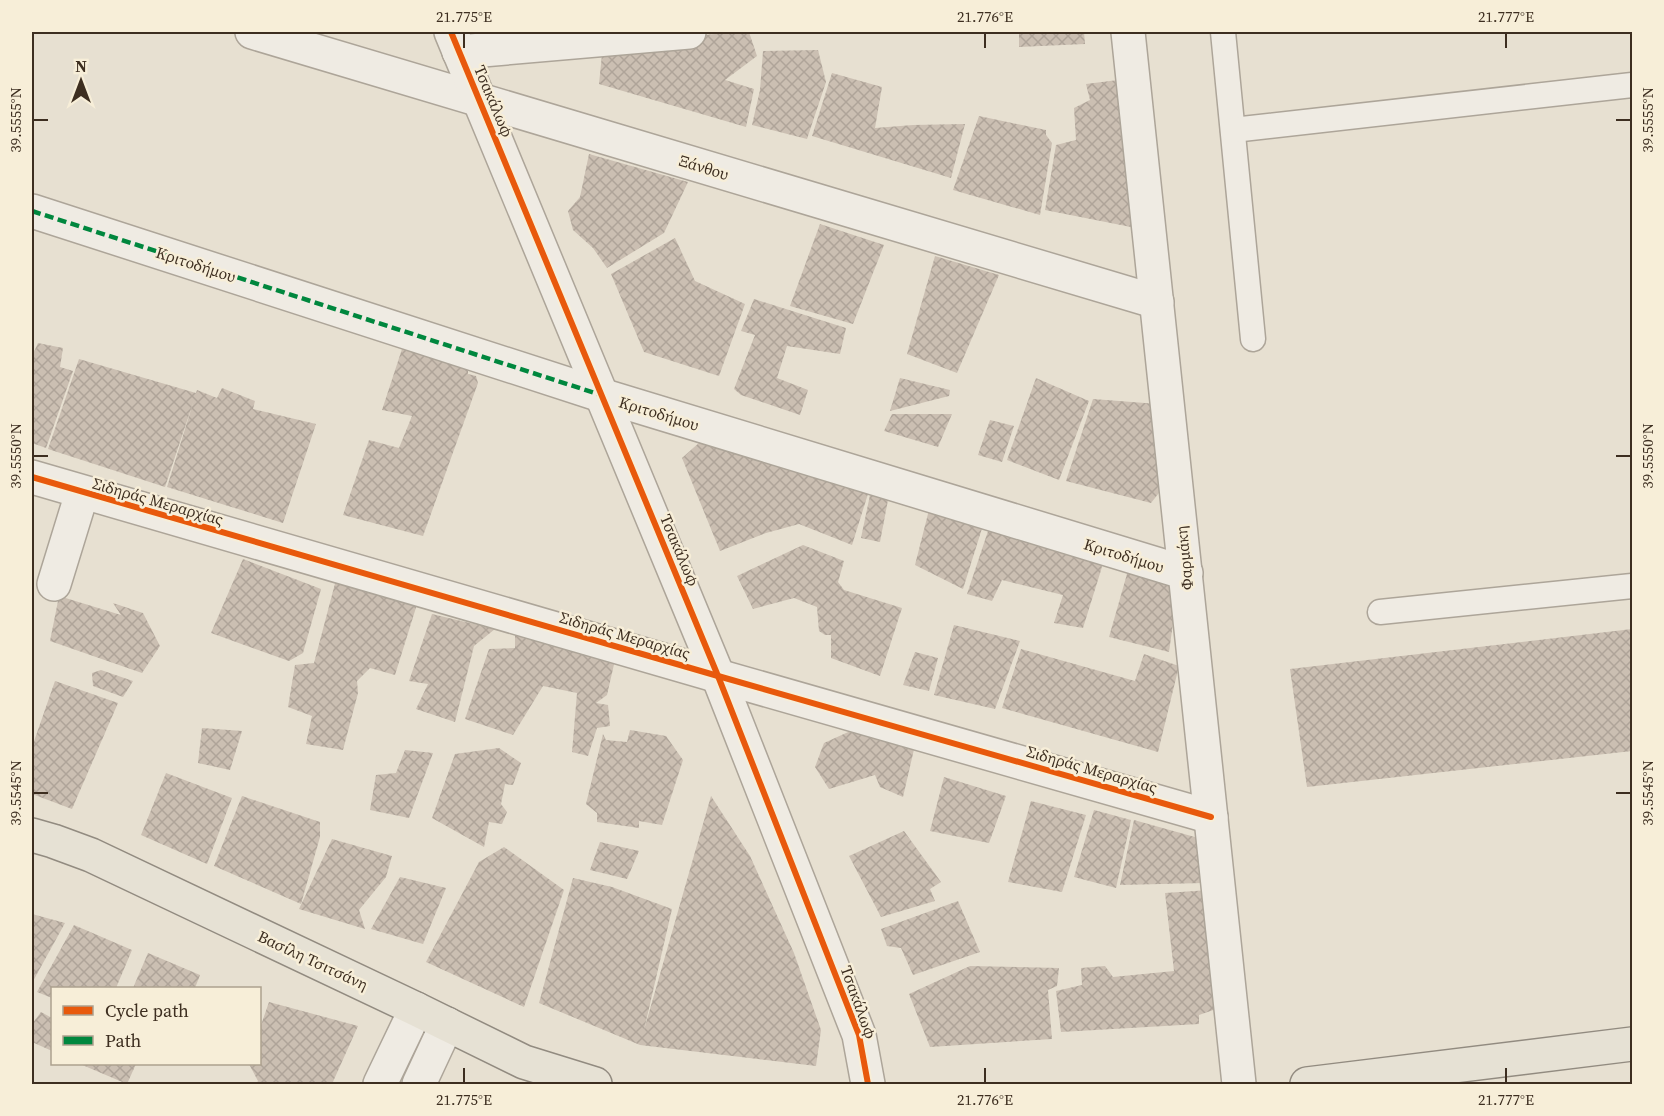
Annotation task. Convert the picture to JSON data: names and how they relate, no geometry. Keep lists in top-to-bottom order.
{
  "streets": {
    "main road": ["Βασίλη Τσιτσάνη"],
    "street": [
      "Τσακάλωφ",
      "Ξάνθου",
      "Κριτοδήμου",
      "Σιδηράς Μεραρχίας",
      "Φαρμάκη"
    ]
  },
  "crossings": [
    ["Τσακάλωφ", "Ξάνθου"],
    ["Τσακάλωφ", "Κριτοδήμου"],
    ["Τσακάλωφ", "Σιδηράς Μεραρχίας"],
    ["Ξάνθου", "Φαρμάκη"],
    ["Κριτοδήμου", "Φαρμάκη"],
    ["Σιδηράς Μεραρχίας", "Φαρμάκη"]
  ],
  "legend": ["Cycle path", "Path"],
  "north": "top",
  "coordinates": [
    "21.775°E",
    "21.776°E",
    "21.777°E",
    "39.5555°N",
    "39.5550°N",
    "39.5545°N"
  ]
}
